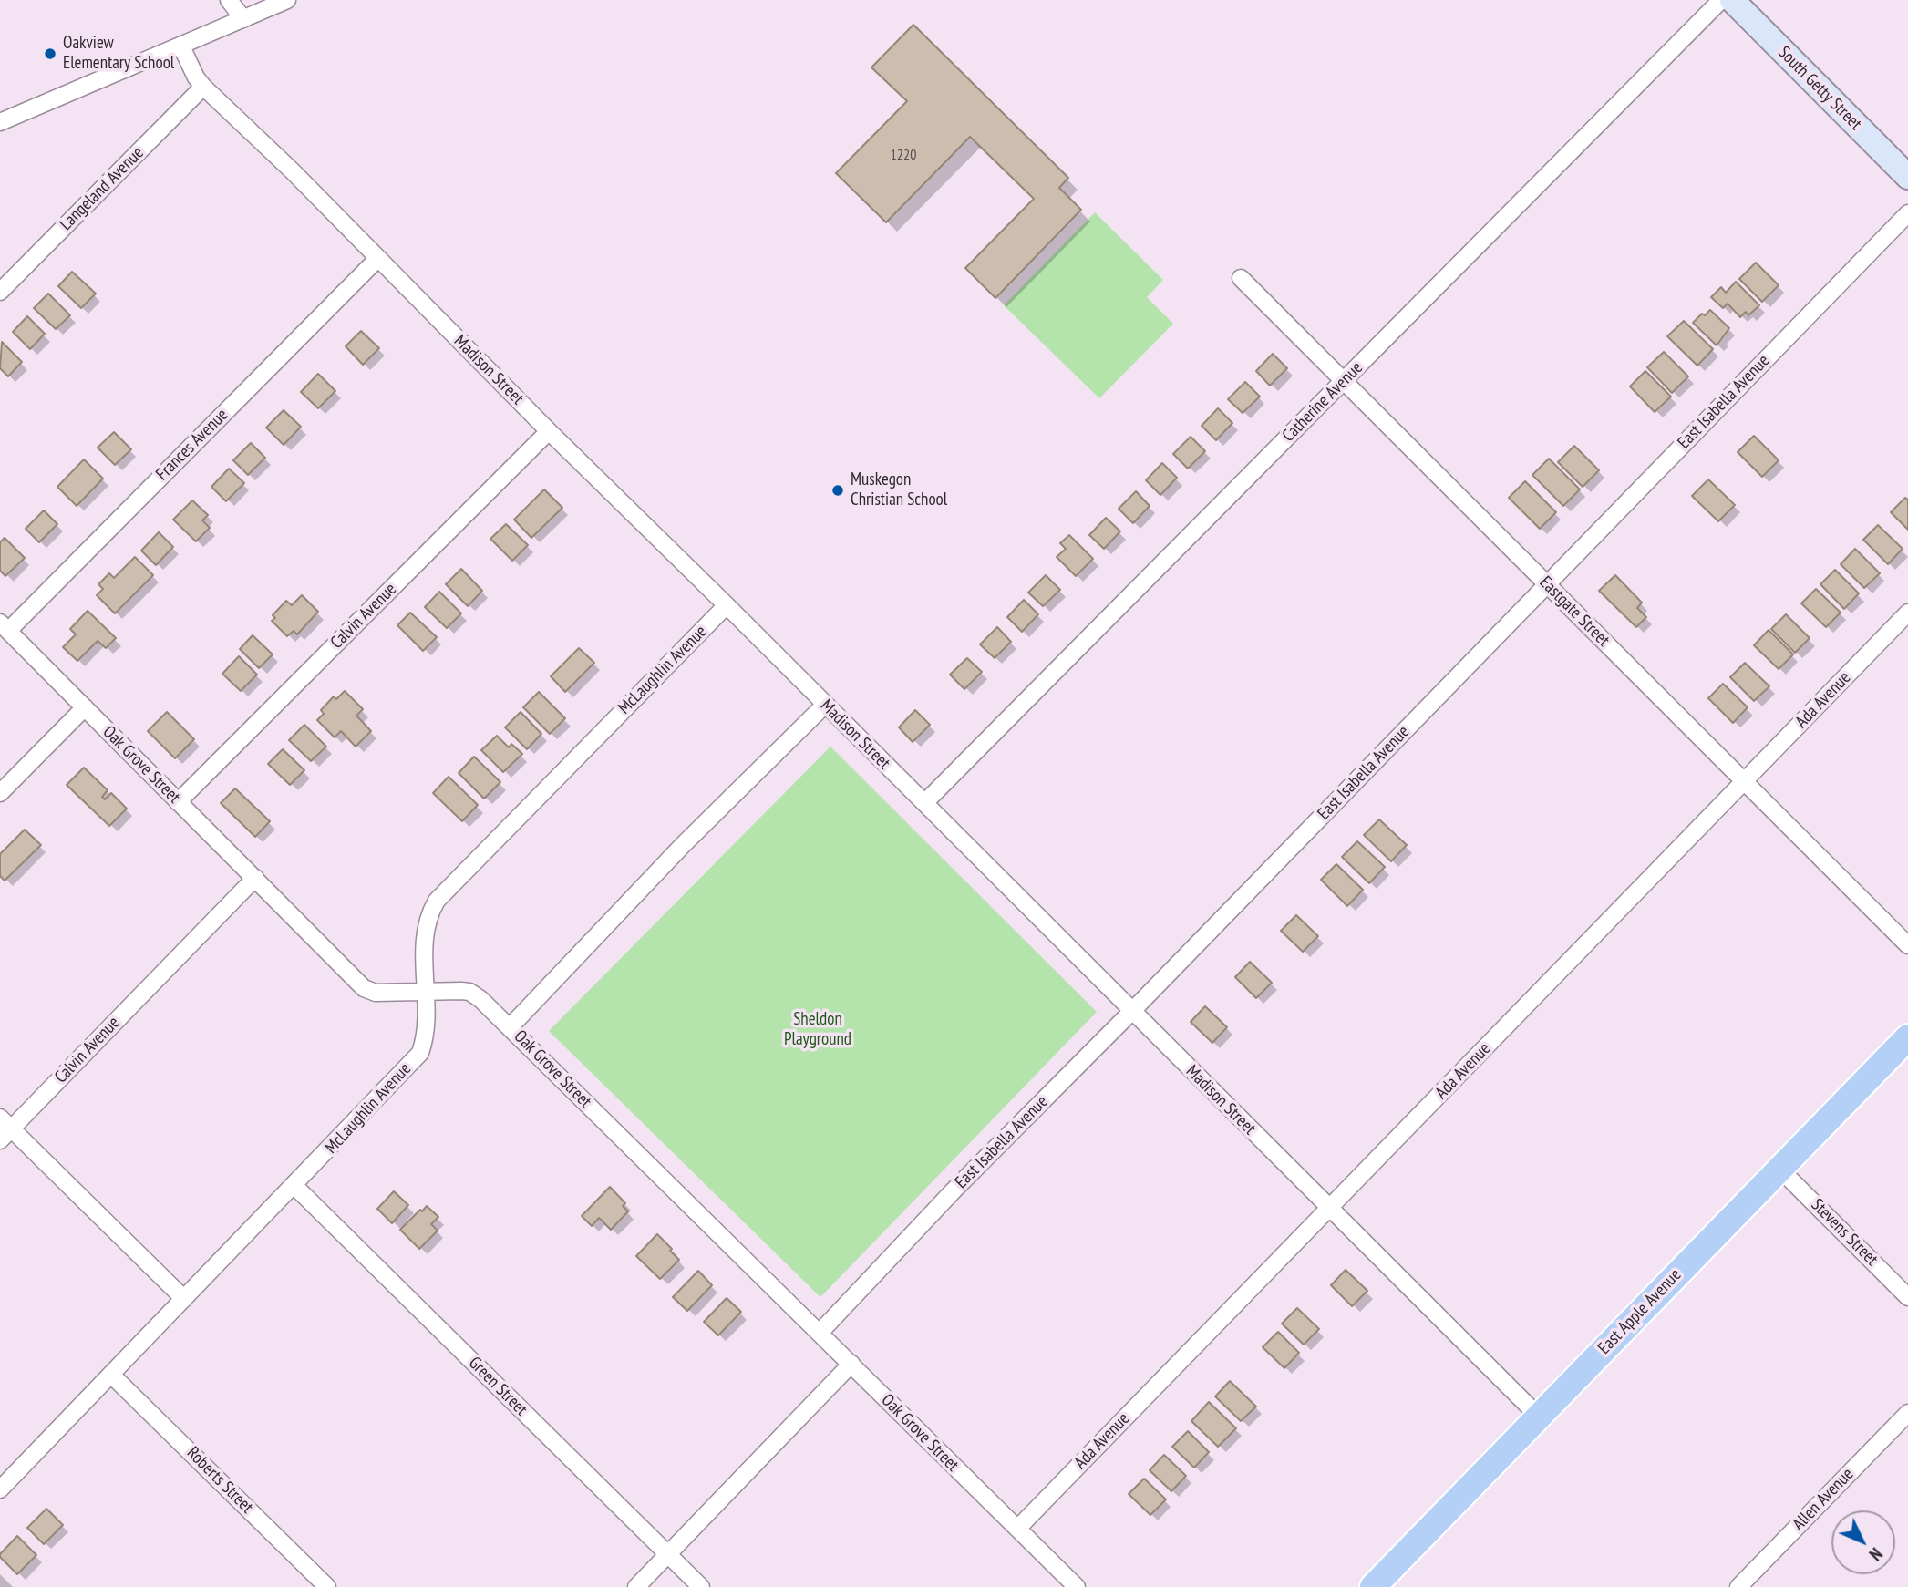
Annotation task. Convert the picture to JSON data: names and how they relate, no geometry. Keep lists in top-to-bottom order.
{
  "streets": {
    "main road": ["South Getty Street", "East Apple Avenue"],
    "street": [
      "Langeland Avenue",
      "Madison Street",
      "Catherine Avenue",
      "East Isabella Avenue",
      "Frances Avenue",
      "Eastgate Street",
      "Calvin Avenue",
      "McLaughlin Avenue",
      "Ada Avenue",
      "Oak Grove Street",
      "Stevens Street",
      "Green Street",
      "Roberts Street",
      "Allen Avenue"
    ]
  },
  "crossings": [
    ["Langeland Avenue", "Madison Street"],
    ["Madison Street", "Catherine Avenue"],
    ["Madison Street", "East Isabella Avenue"],
    ["Madison Street", "Frances Avenue"],
    ["Madison Street", "Calvin Avenue"],
    ["Madison Street", "McLaughlin Avenue"],
    ["Madison Street", "Ada Avenue"],
    ["Madison Street", "East Apple Avenue"],
    ["Catherine Avenue", "Eastgate Street"],
    ["East Isabella Avenue", "Eastgate Street"],
    ["East Isabella Avenue", "Oak Grove Street"],
    ["Frances Avenue", "Oak Grove Street"],
    ["Eastgate Street", "Ada Avenue"],
    ["Calvin Avenue", "Oak Grove Street"],
    ["McLaughlin Avenue", "Oak Grove Street"],
    ["McLaughlin Avenue", "Green Street"],
    ["McLaughlin Avenue", "Roberts Street"],
    ["Ada Avenue", "Oak Grove Street"],
    ["Stevens Street", "East Apple Avenue"]
  ],
  "parks": ["Sheldon Playground"],
  "places": ["Oakview Elementary School", "Muskegon Christian School"],
  "house_numbers": ["1220"],
  "north": "bottom right"
}
